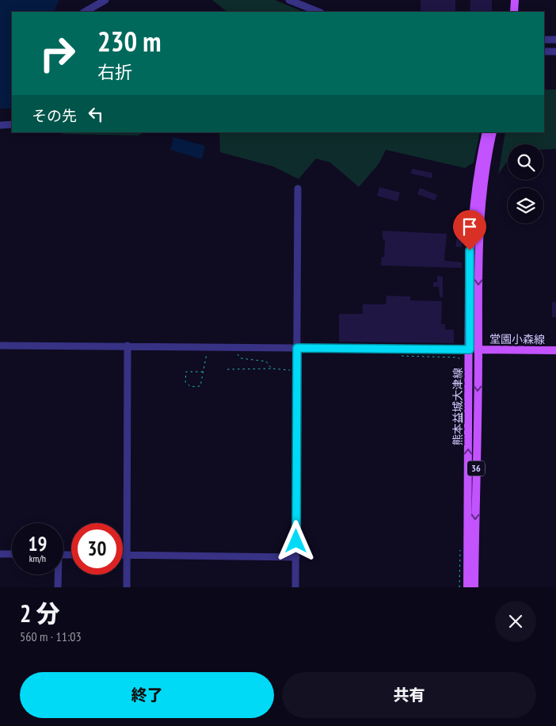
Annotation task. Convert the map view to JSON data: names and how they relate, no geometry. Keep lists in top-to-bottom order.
{
  "streets": {
    "main road": ["堂園小森線", "熊本益城大津線", "36"]
  },
  "crossings": [
    ["堂園小森線", "熊本益城大津線"]
  ],
  "page": {
    "turn": ["230 m", "右折"],
    "then": "その先",
    "speed": "19 km/h",
    "limit": "30",
    "heading": ["2 分", "560 m · 11:03"],
    "buttons": ["終了", "共有"]
  }
}
